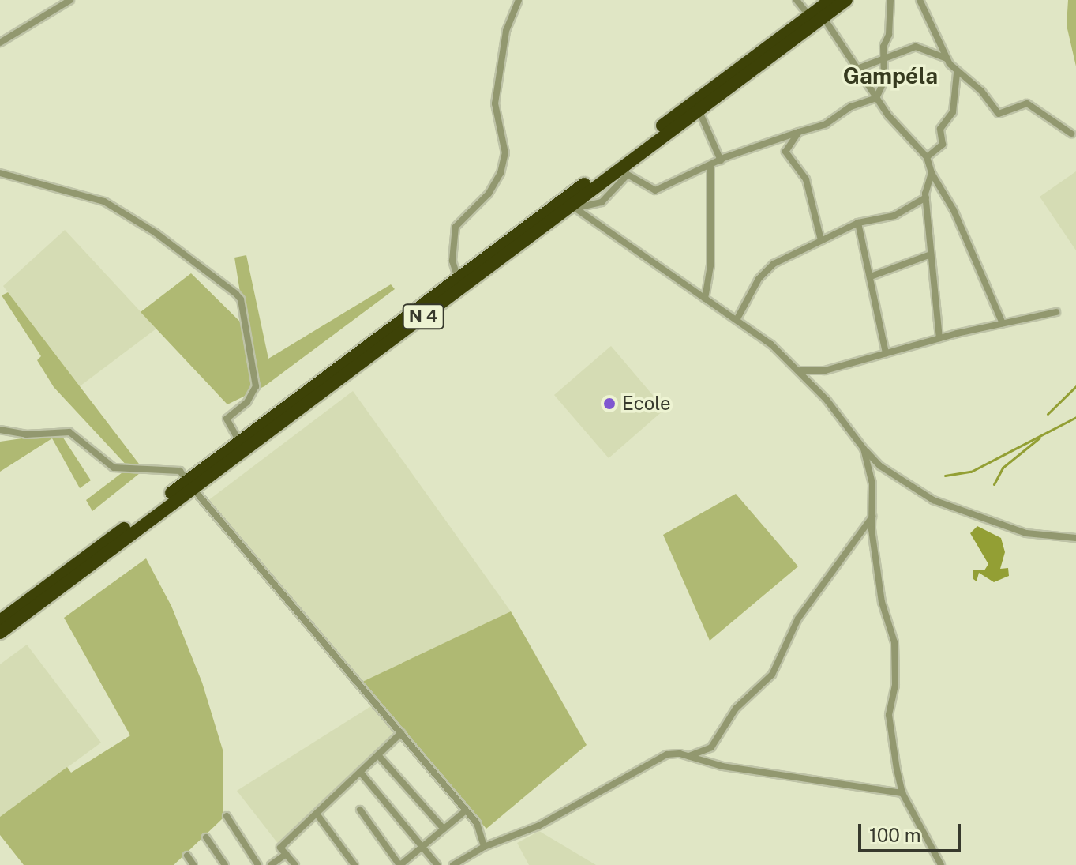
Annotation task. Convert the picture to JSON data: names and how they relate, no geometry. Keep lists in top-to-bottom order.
{
  "streets": {
    "highway": ["N 4"]
  },
  "districts": ["Gampéla"],
  "places": ["Ecole"],
  "scale_bar": "100 m"
}
